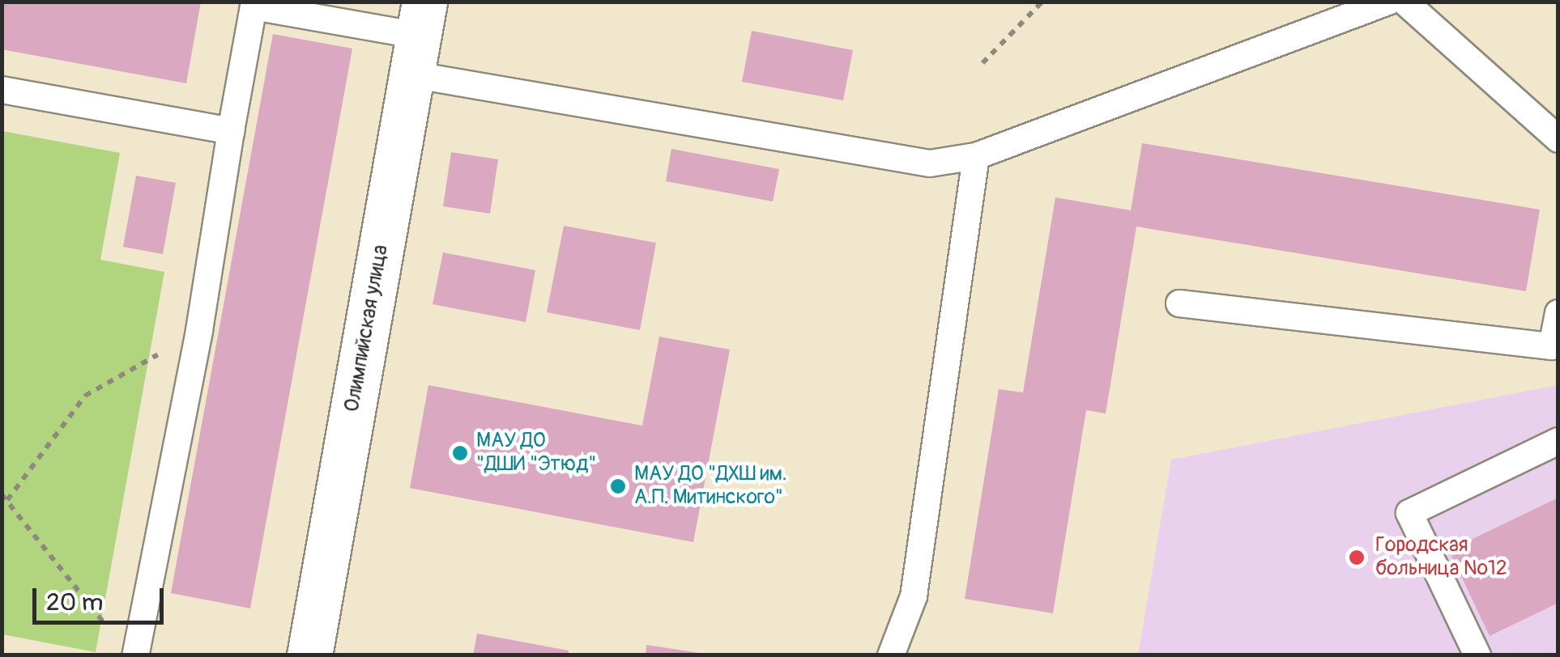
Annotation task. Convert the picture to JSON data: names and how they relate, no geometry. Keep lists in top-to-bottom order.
{
  "streets": {
    "street": ["Олимпийская улица"]
  },
  "places": ["МАУ ДО \"ДШИ \"Этюд\"", "МАУ ДО \"ДХШ им. А.П. Митинского\"", "Городская больница №12"],
  "scale_bar": "20 m"
}
